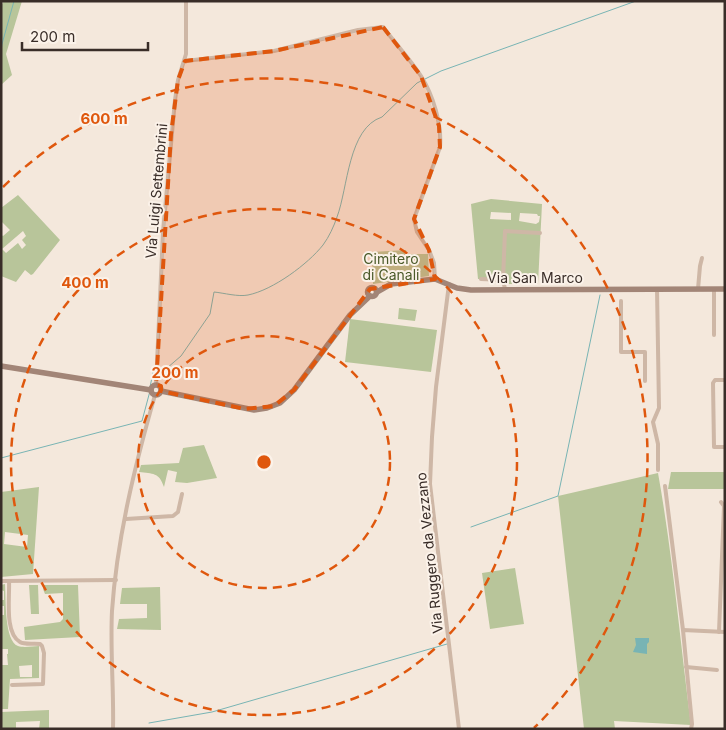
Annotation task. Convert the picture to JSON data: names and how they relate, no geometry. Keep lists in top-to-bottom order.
{
  "streets": {
    "street": ["Via Luigi Settembrini", "Via San Marco", "Via Ruggero da Vezzano"]
  },
  "crossings": [
    ["Via Luigi Settembrini", "Via San Marco"],
    ["Via San Marco", "Via Ruggero da Vezzano"]
  ],
  "parks": ["Cimitero di Canali"],
  "scale_bar": "200 m",
  "rings": ["600 m", "400 m", "200 m"]
}
